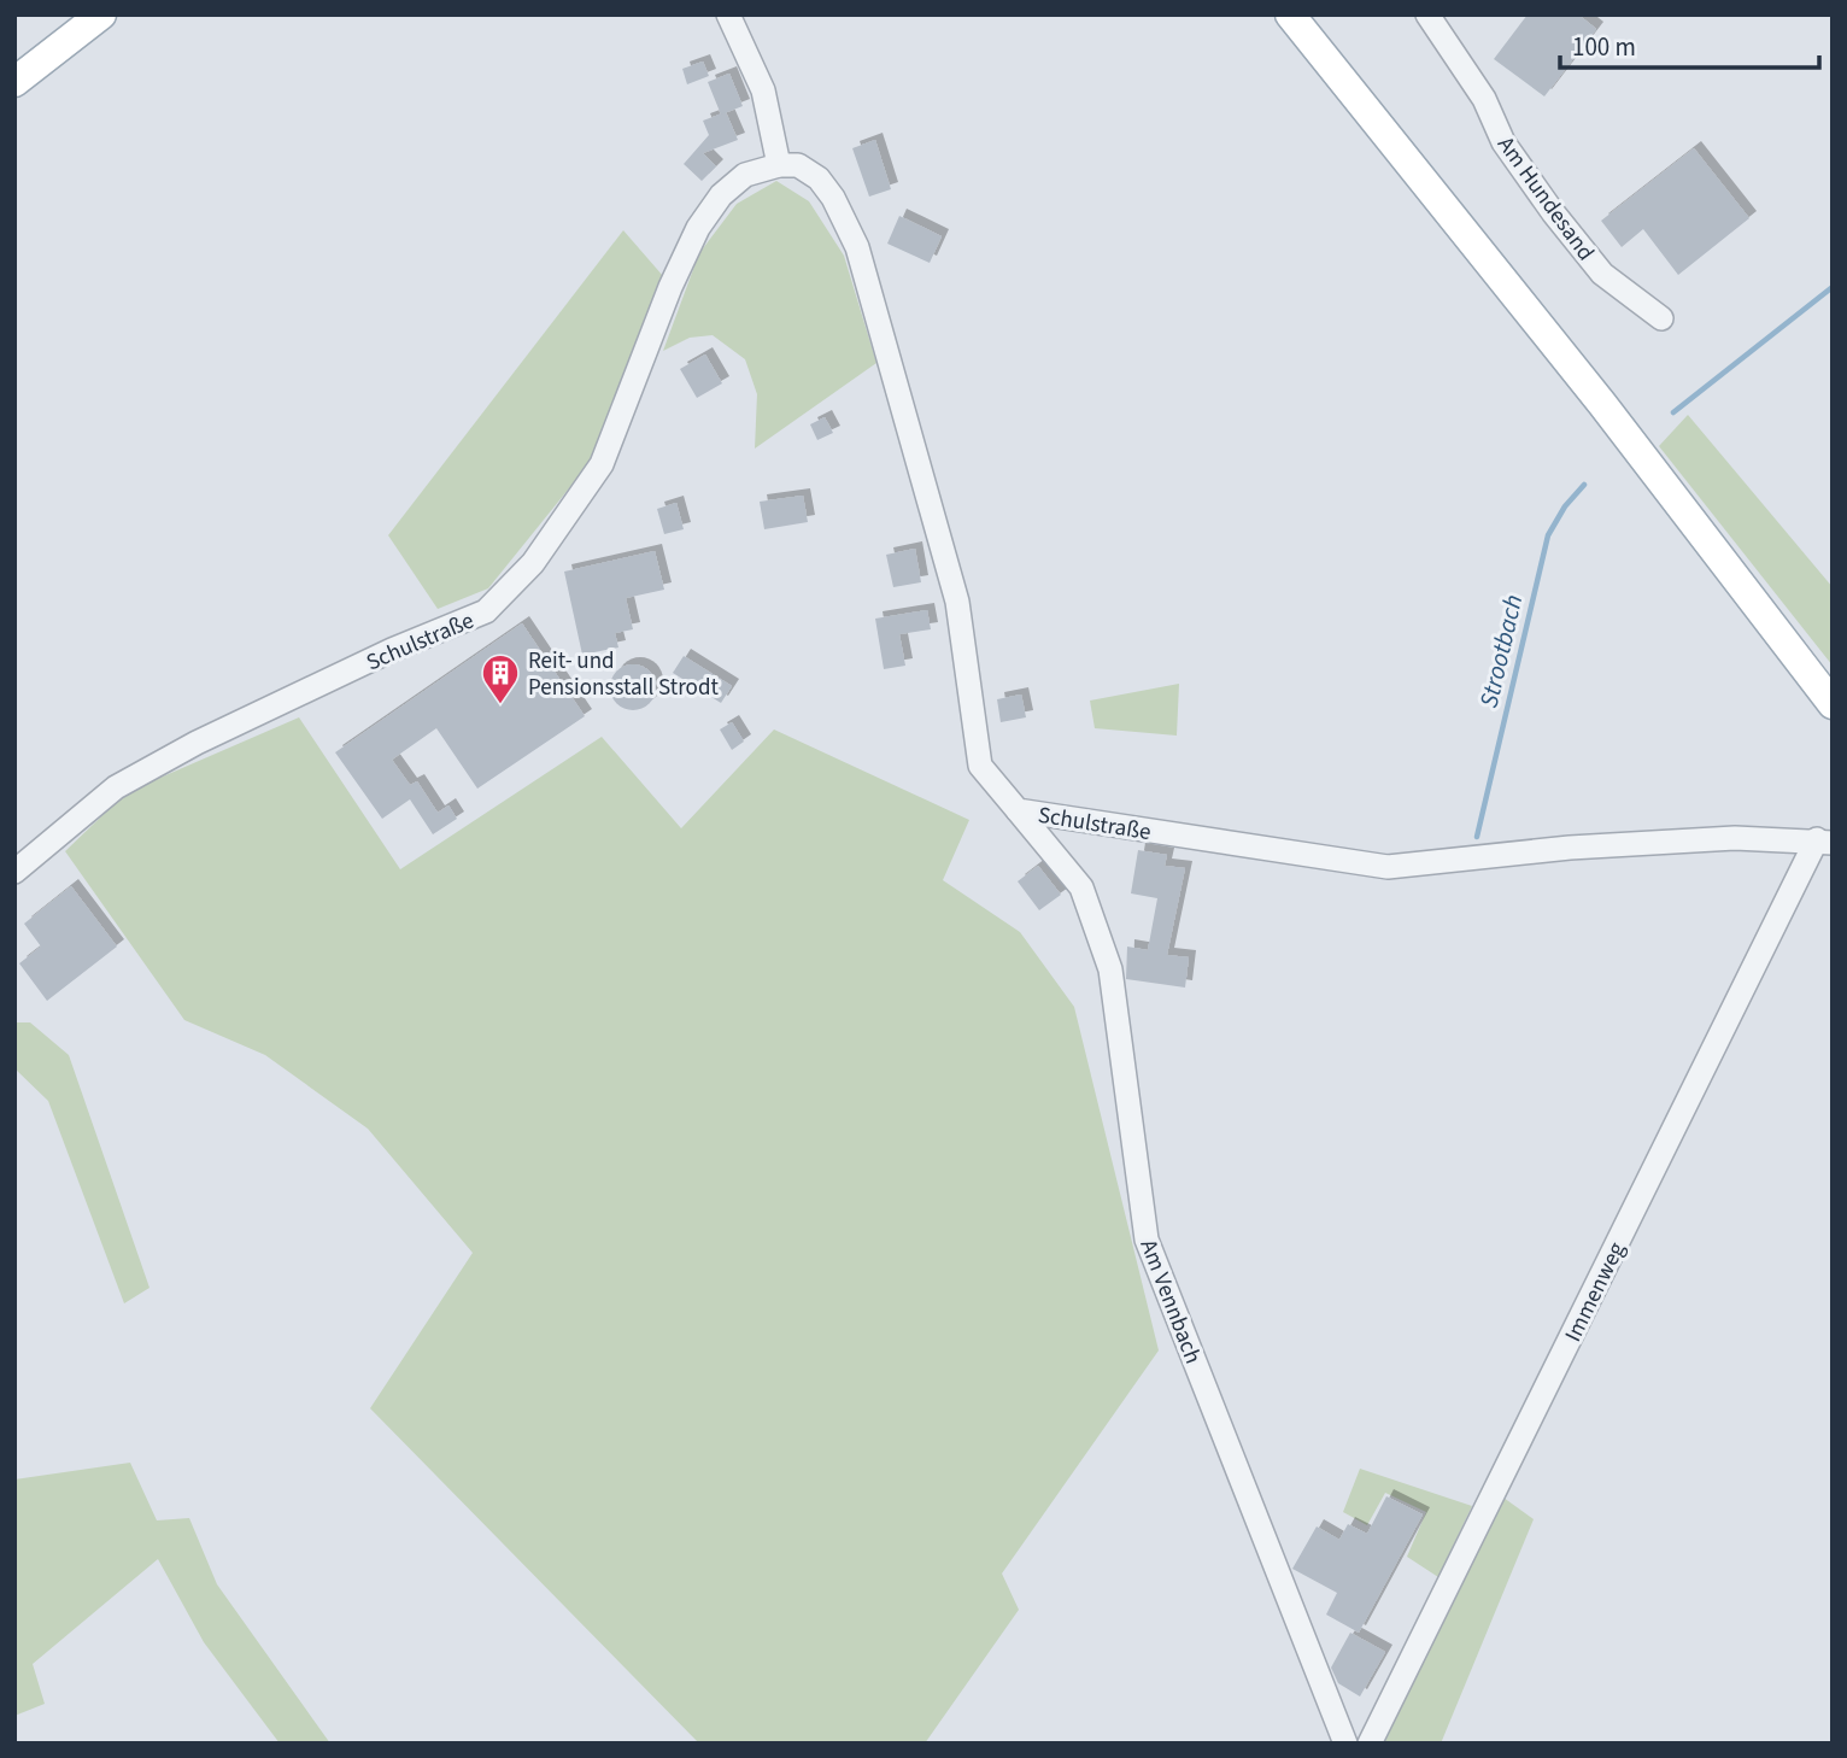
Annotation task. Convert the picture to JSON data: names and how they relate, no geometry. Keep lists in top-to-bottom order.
{
  "streets": {
    "street": [
      "Am Hundesand",
      "Schulstraße",
      "Immenweg",
      "Am Vennbach"
    ]
  },
  "crossings": [
    ["Schulstraße", "Immenweg"],
    ["Schulstraße", "Am Vennbach"]
  ],
  "water": ["Strootbach"],
  "places": {
    "building": ["Reit- und Pensionsstall Strodt"]
  },
  "scale_bar": "100 m"
}
